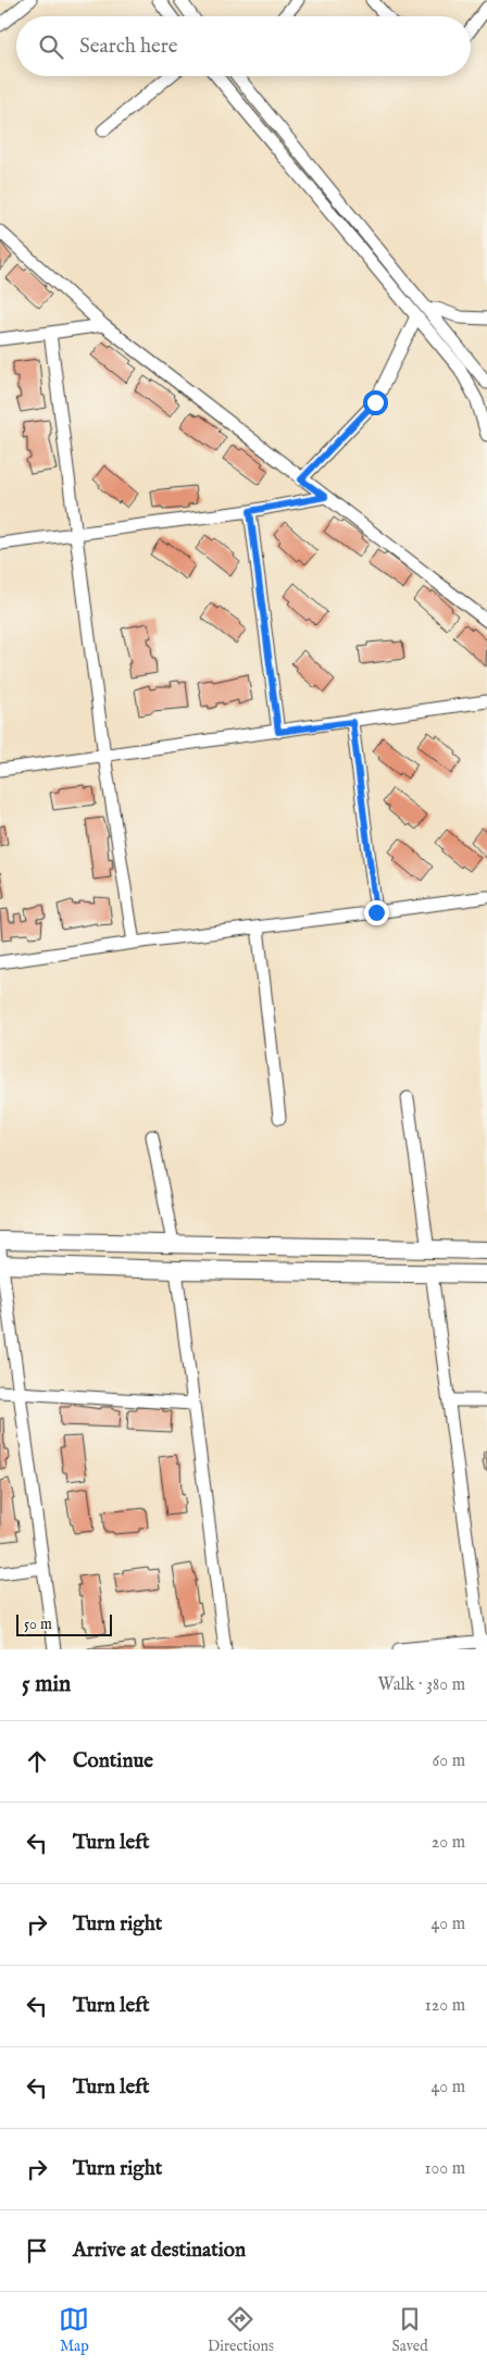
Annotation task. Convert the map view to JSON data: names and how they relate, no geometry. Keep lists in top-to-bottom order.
{
  "scale_bar": "50 m",
  "page": {
    "search": "Search here",
    "scale": "50 m",
    "heading": ["5 min", "Walk · 380 m"],
    "list": [
      ["Continue", "60 m"],
      ["Turn left", "20 m"],
      ["Turn right", "40 m"],
      ["Turn left", "120 m"],
      ["Turn left", "40 m"],
      ["Turn right", "100 m"],
      "Arrive at destination"
    ],
    "nav": ["Map", "Directions", "Saved"]
  }
}
